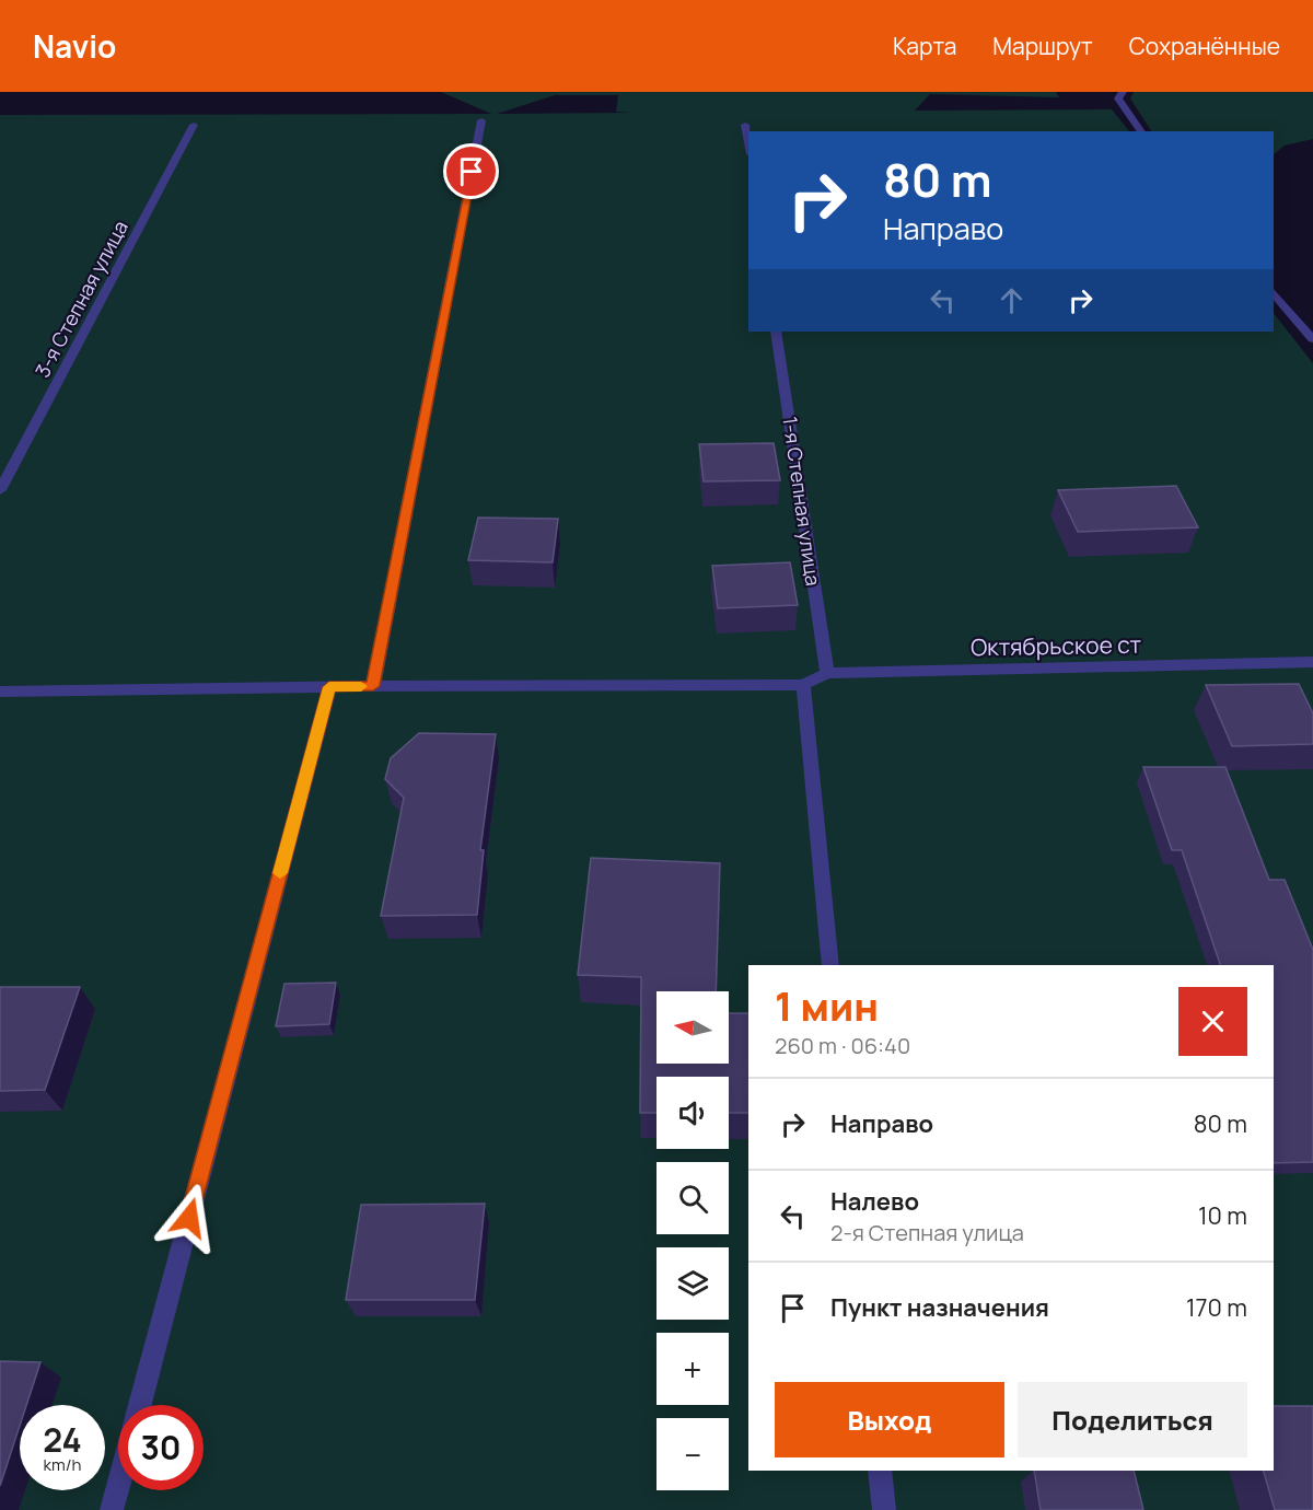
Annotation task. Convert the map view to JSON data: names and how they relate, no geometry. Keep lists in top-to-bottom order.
{
  "streets": {
    "street": ["3-я Степная улица", "1-я Степная улица", "Октябрьское ст"]
  },
  "crossings": [
    ["1-я Степная улица", "Октябрьское ст"]
  ],
  "north": "left",
  "page": {
    "header": "Navio",
    "nav": ["Карта", "Маршрут", "Сохранённые"],
    "turn": ["80 m", "Направо"],
    "heading": ["1 мин", "260 m · 06:40"],
    "map_buttons": ["+", "−"],
    "list": [
      {
        "name": "Направо",
        "value": "80 m"
      },
      {
        "name": "Налево",
        "note": "2-я Степная улица",
        "value": "10 m"
      },
      {
        "name": "Пункт назначения",
        "value": "170 m"
      }
    ],
    "buttons": ["Выход", "Поделиться"],
    "speed": "24 km/h",
    "limit": "30"
  }
}
